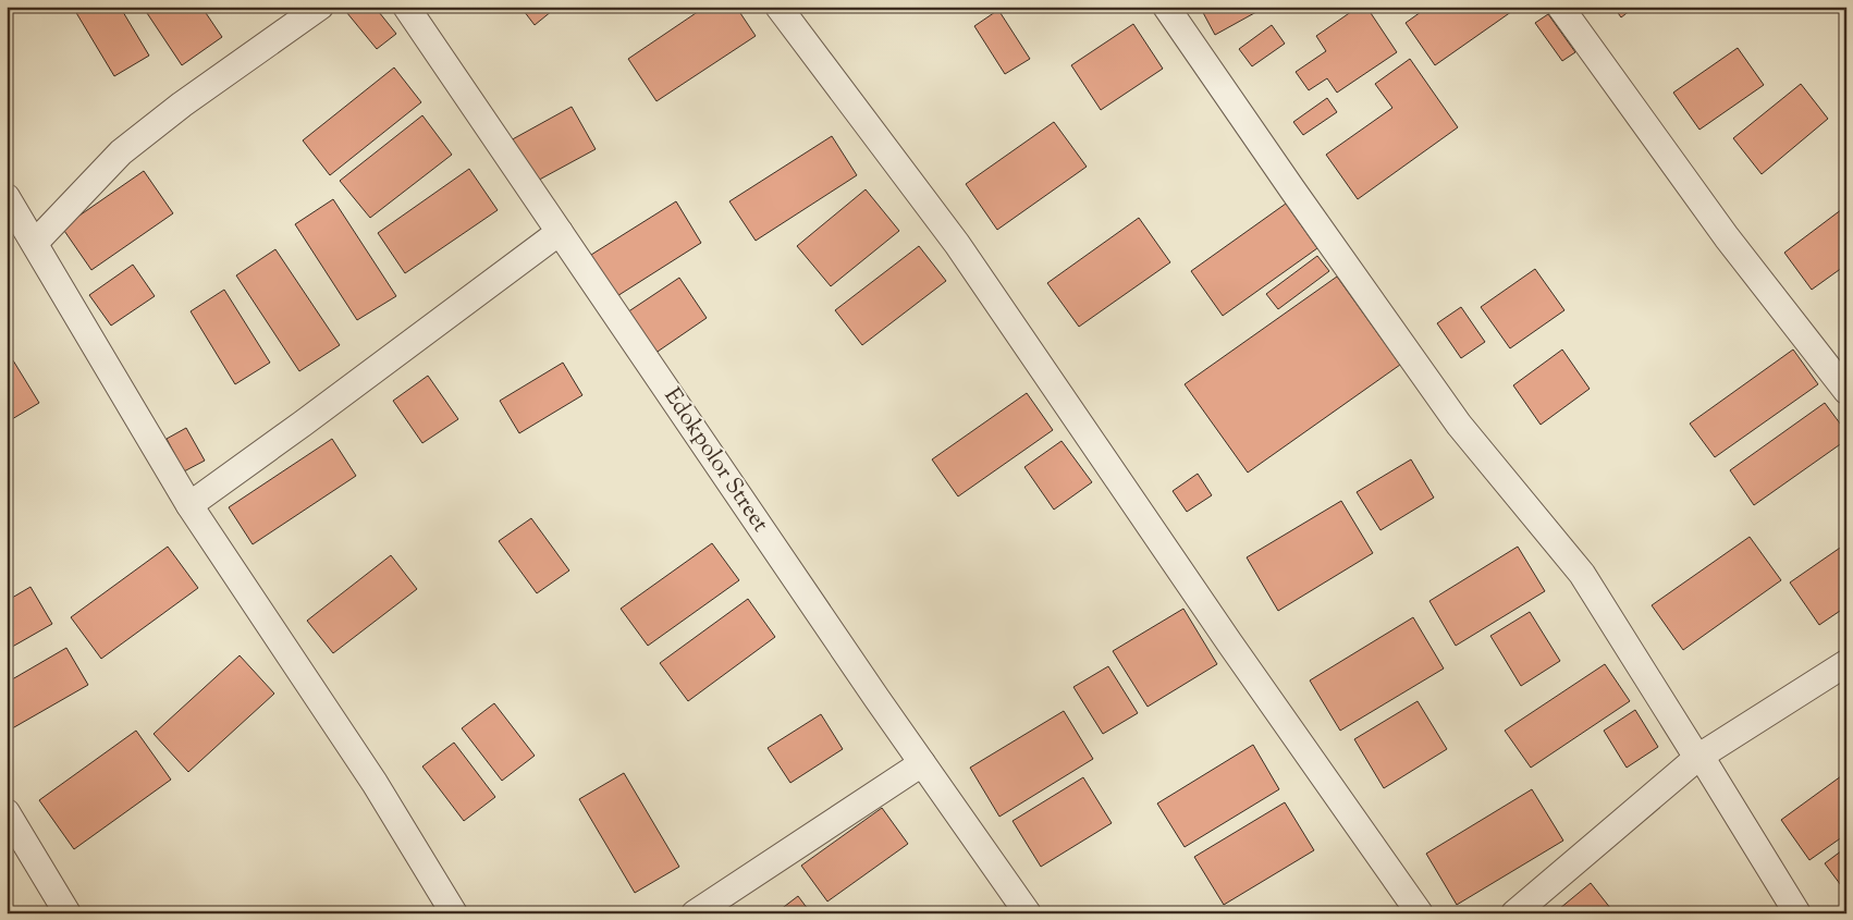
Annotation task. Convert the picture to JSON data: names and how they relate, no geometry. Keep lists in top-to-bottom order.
{
  "streets": {
    "street": ["Edokpolor Street"]
  }
}
